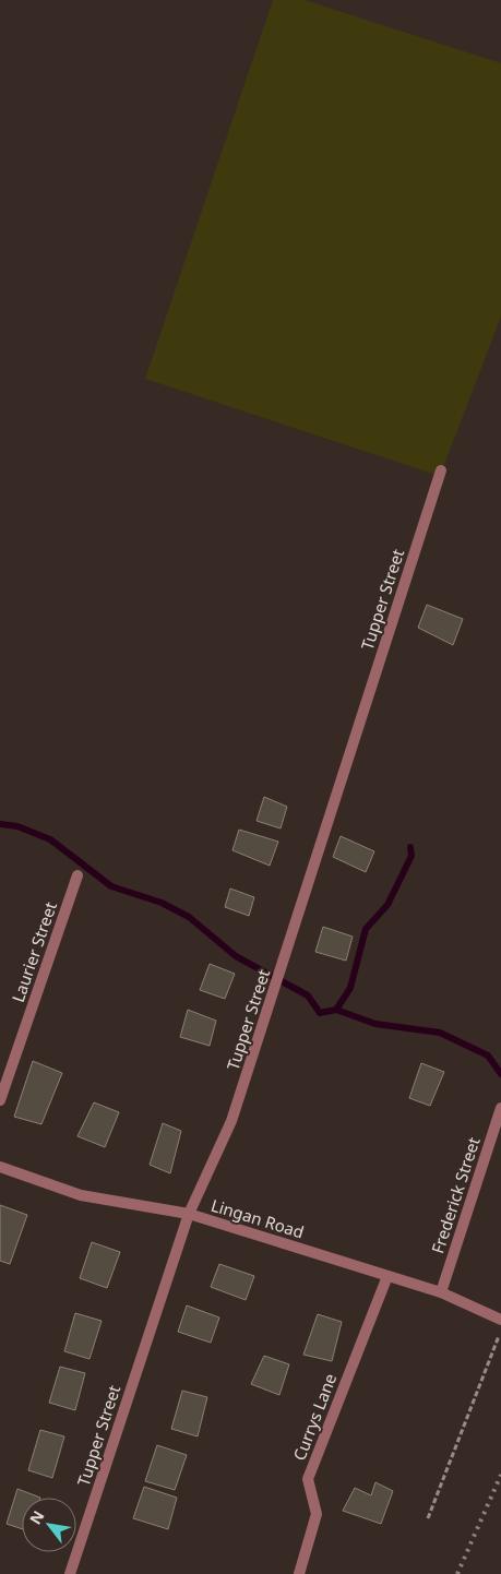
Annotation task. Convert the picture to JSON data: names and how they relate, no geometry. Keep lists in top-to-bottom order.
{
  "streets": {
    "street": [
      "Tupper Street",
      "Laurier Street",
      "Frederick Street",
      "Lingan Road",
      "Currys Lane"
    ]
  },
  "crossings": [
    ["Tupper Street", "Lingan Road"],
    ["Frederick Street", "Lingan Road"],
    ["Lingan Road", "Currys Lane"]
  ],
  "north": "top left"
}
